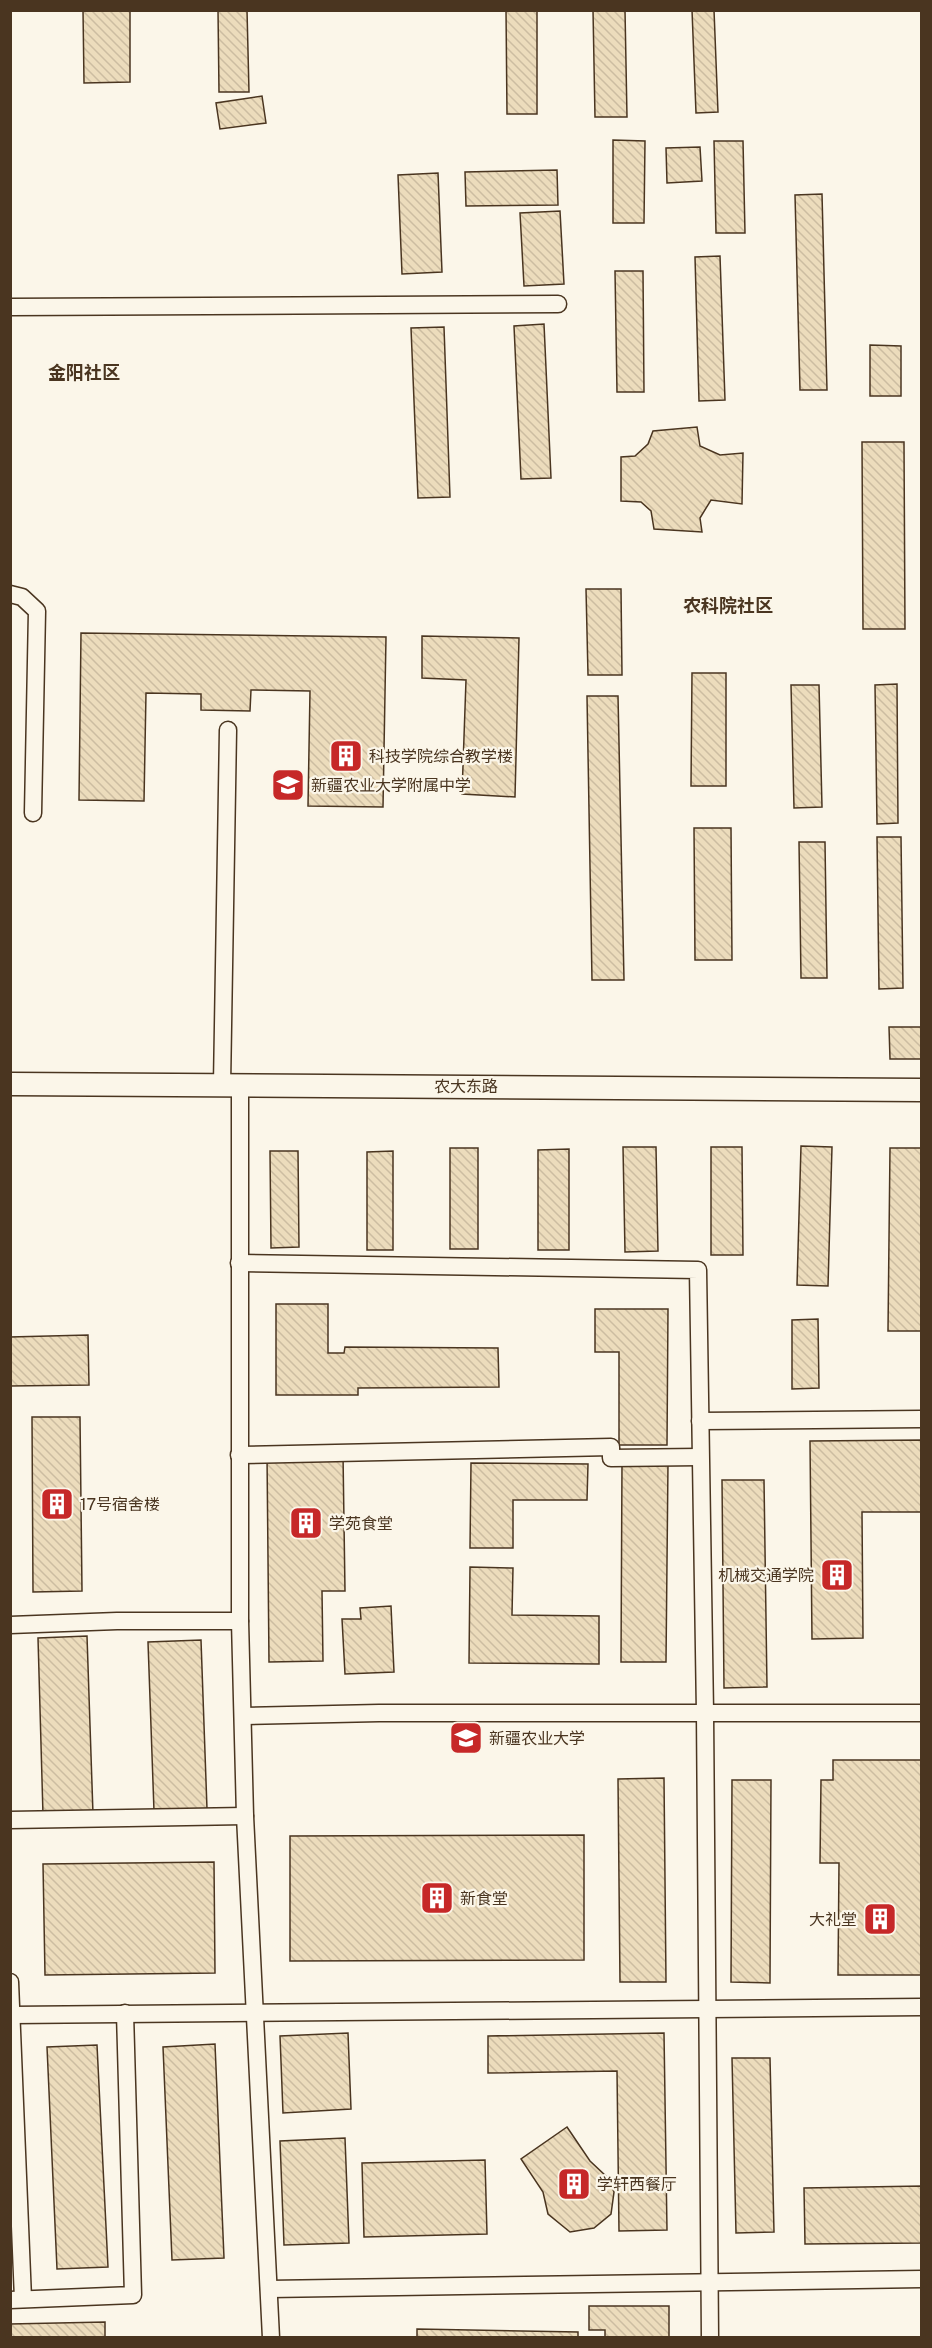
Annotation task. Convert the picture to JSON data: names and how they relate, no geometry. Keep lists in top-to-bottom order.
{
  "streets": {
    "main road": ["农大东路"]
  },
  "districts": ["金阳社区", "农科院社区"],
  "places": {
    "building": [
      "科技学院综合教学楼",
      "17号宿舍楼",
      "学苑食堂",
      "机械交通学院",
      "新食堂",
      "大礼堂",
      "学轩西餐厅"
    ],
    "school or university": ["新疆农业大学附属中学", "新疆农业大学"]
  }
}
